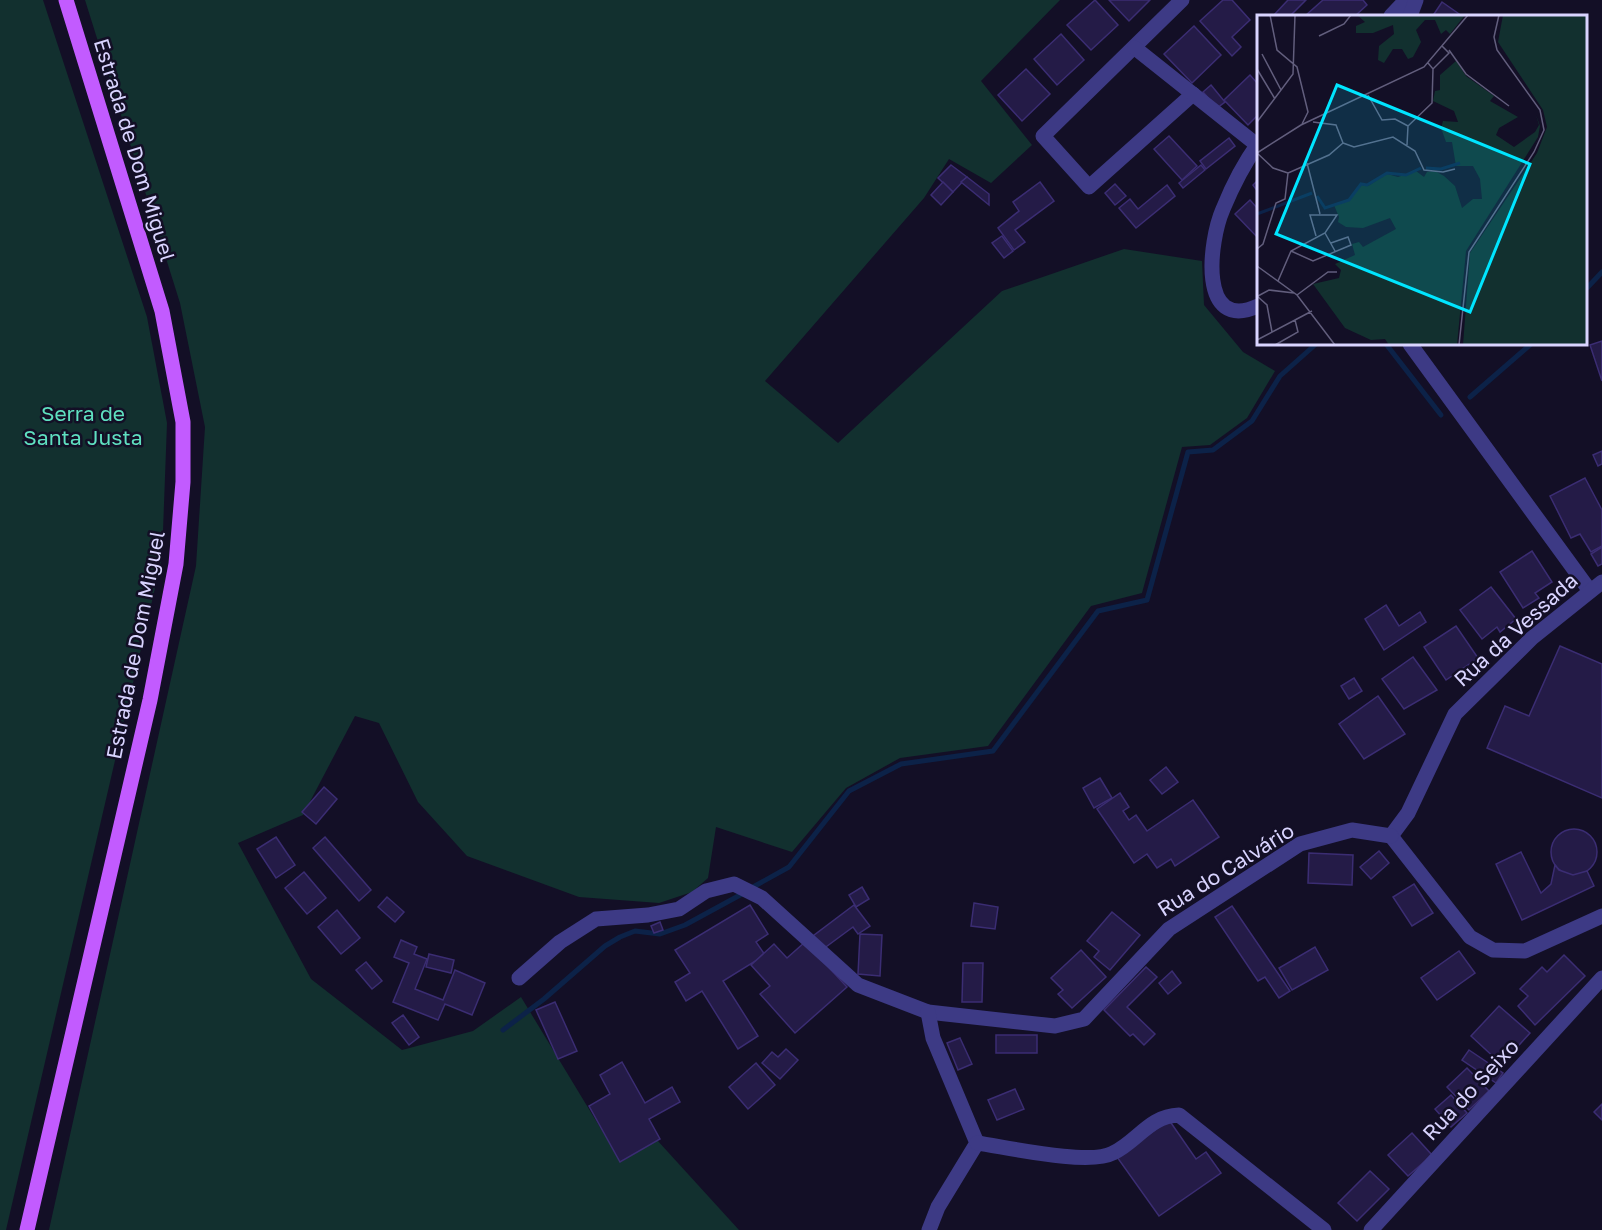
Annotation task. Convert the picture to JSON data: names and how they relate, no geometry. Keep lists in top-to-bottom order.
{
  "streets": {
    "main road": ["Estrada de Dom Miguel"],
    "street": ["Rua da Vessada", "Rua do Calvário", "Rua do Seixo"]
  },
  "crossings": [
    ["Rua da Vessada", "Rua do Calvário"]
  ],
  "parks": ["Serra de Santa Justa"]
}
